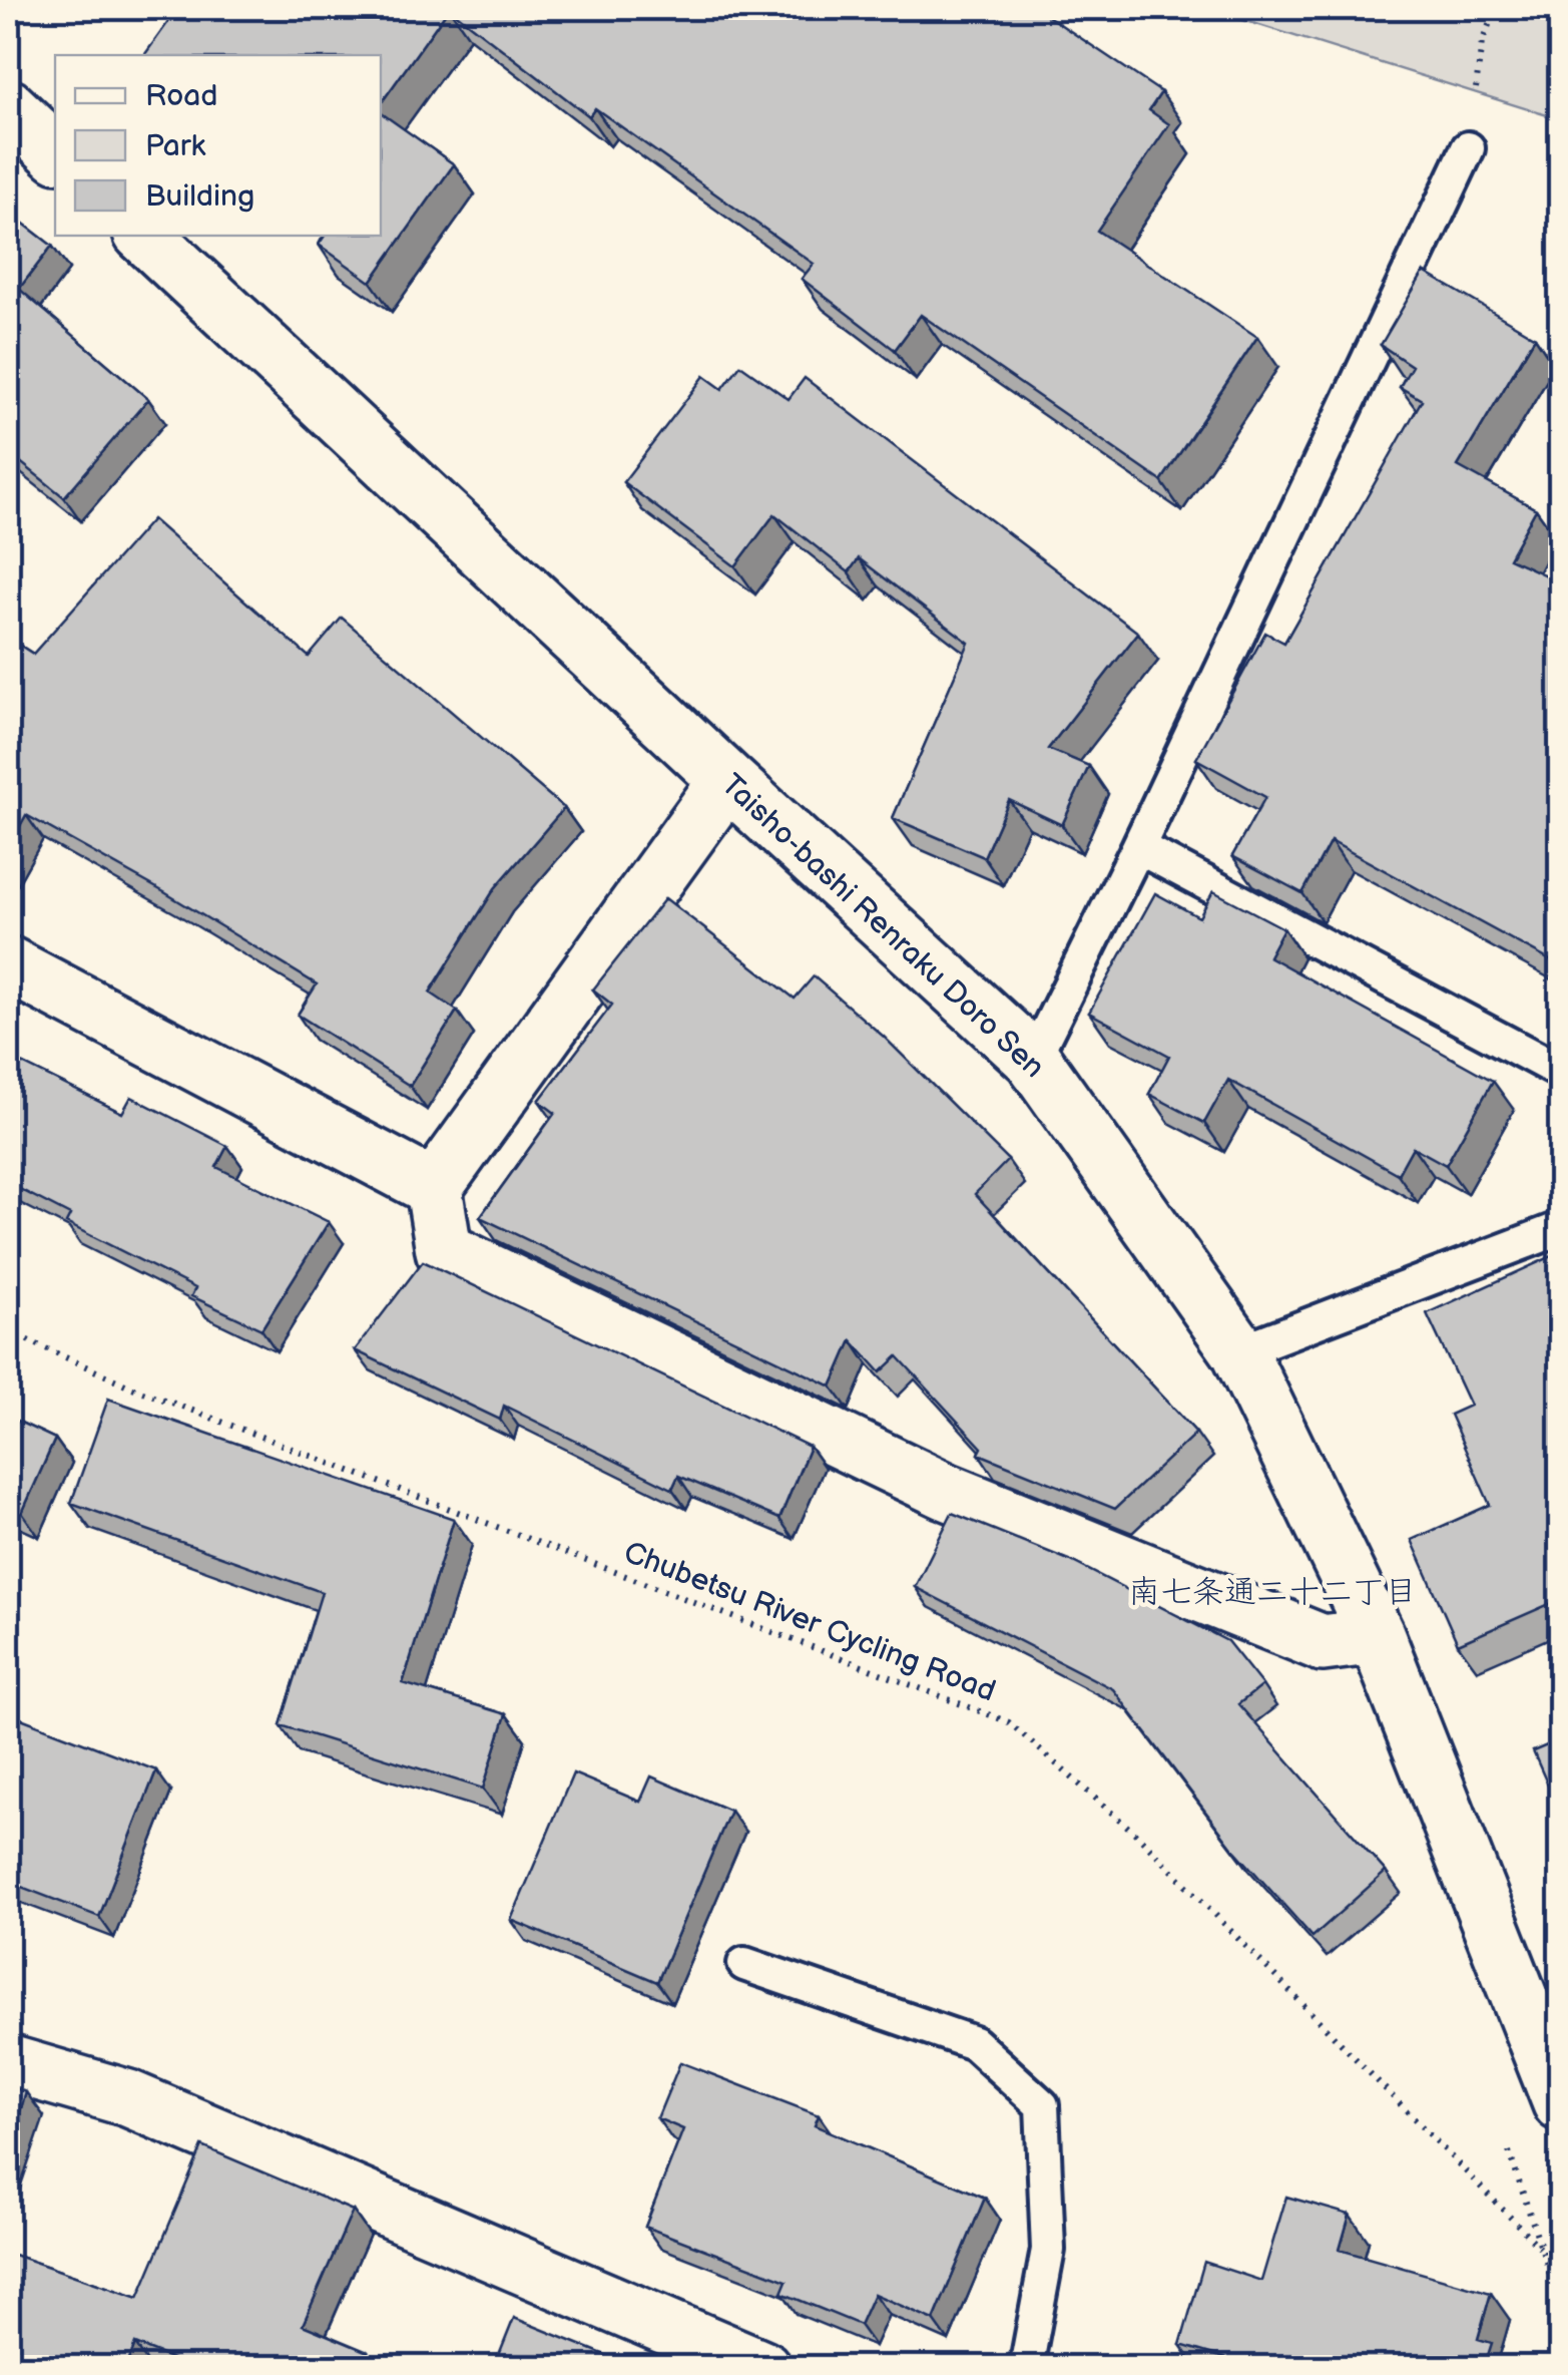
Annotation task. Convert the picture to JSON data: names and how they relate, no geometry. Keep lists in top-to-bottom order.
{
  "streets": {
    "street": ["Taisho-bashi Renraku Doro Sen"],
    "path": ["Chubetsu River Cycling Road"]
  },
  "districts": ["南七条通二十二丁目"],
  "legend": ["Road", "Park", "Building"]
}
